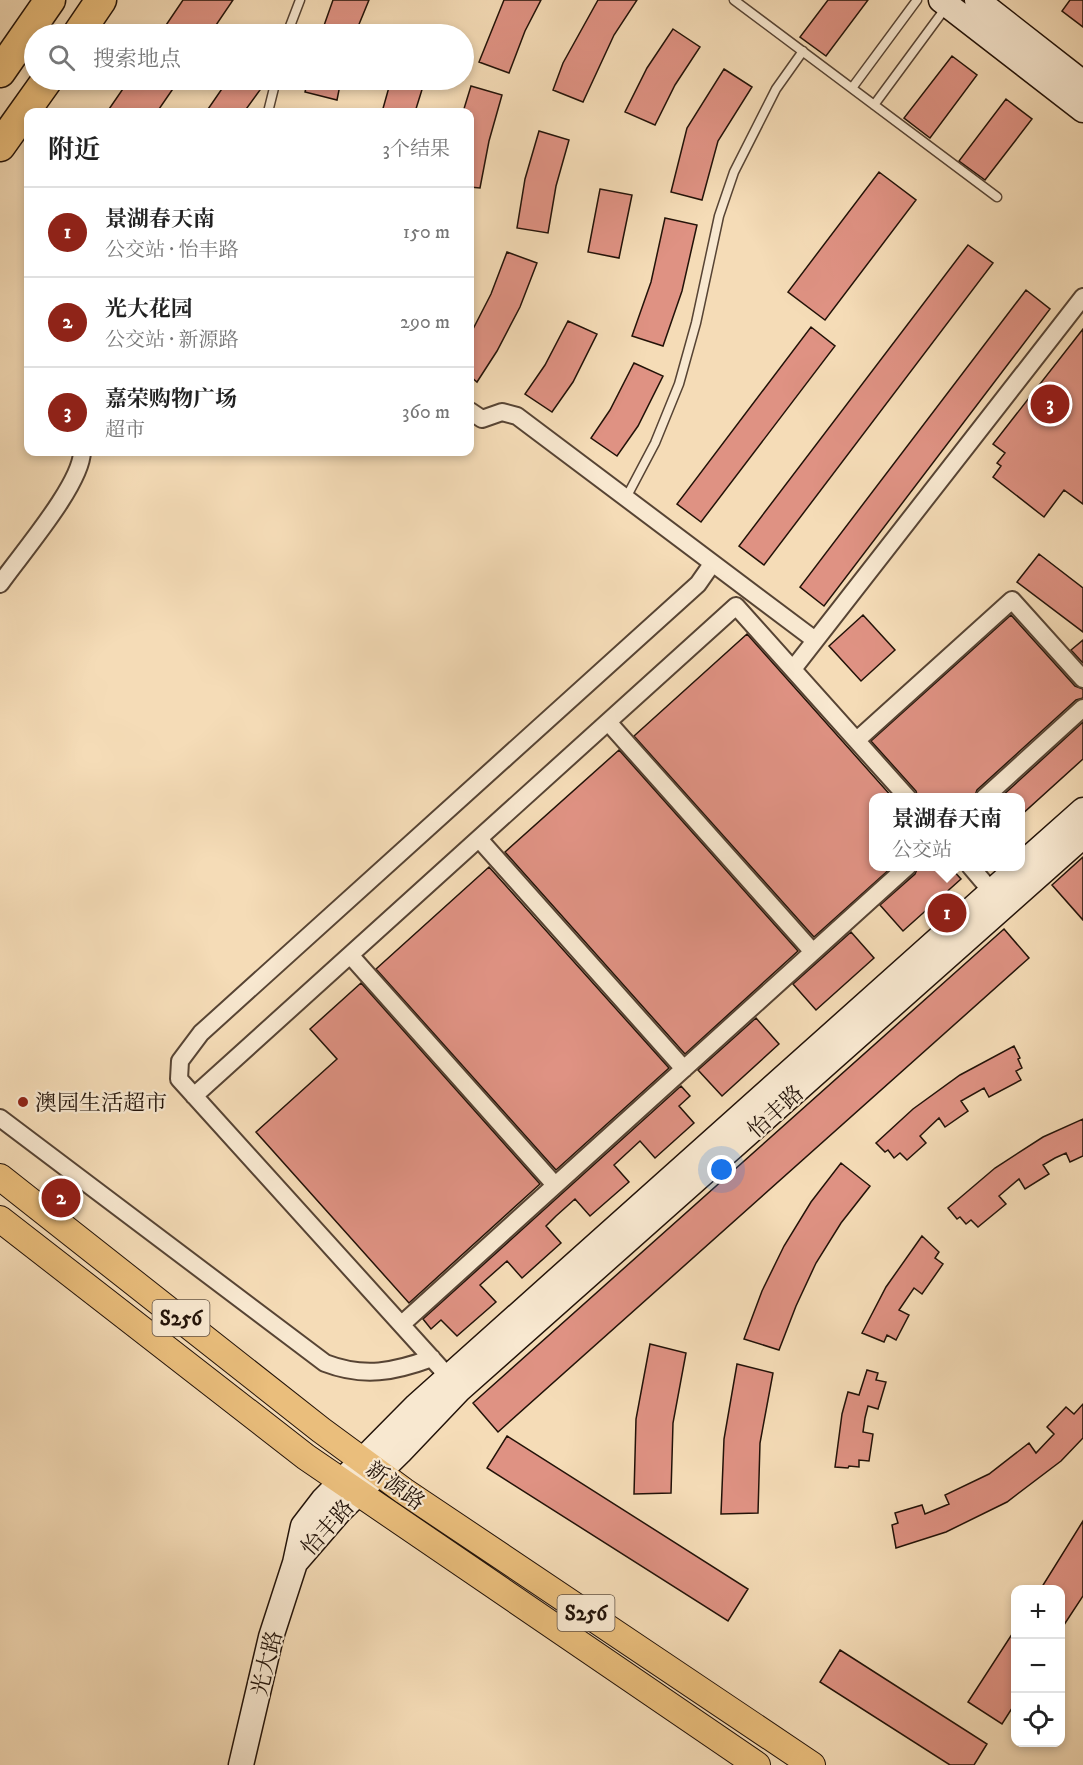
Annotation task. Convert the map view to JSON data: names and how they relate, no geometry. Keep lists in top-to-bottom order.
{
  "streets": {
    "main road": ["S256", "新源路"],
    "street": ["怡丰路", "光大路"]
  },
  "crossings": [
    ["怡丰路", "新源路"],
    ["怡丰路", "光大路"]
  ],
  "places": ["澳园生活超市"],
  "page": {
    "search": "搜索地点",
    "heading": ["附近", "3个结果"],
    "list": [
      {
        "mark": "1",
        "name": "景湖春天南",
        "note": "公交站 · 怡丰路",
        "value": "150 m"
      },
      {
        "mark": "2",
        "name": "光大花园",
        "note": "公交站 · 新源路",
        "value": "290 m"
      },
      {
        "mark": "3",
        "name": "嘉荣购物广场",
        "note": "超市",
        "value": "360 m"
      }
    ],
    "pins": ["3", "1", "2"],
    "popup": ["景湖春天南", "公交站"],
    "map_buttons": ["+", "−"]
  }
}
